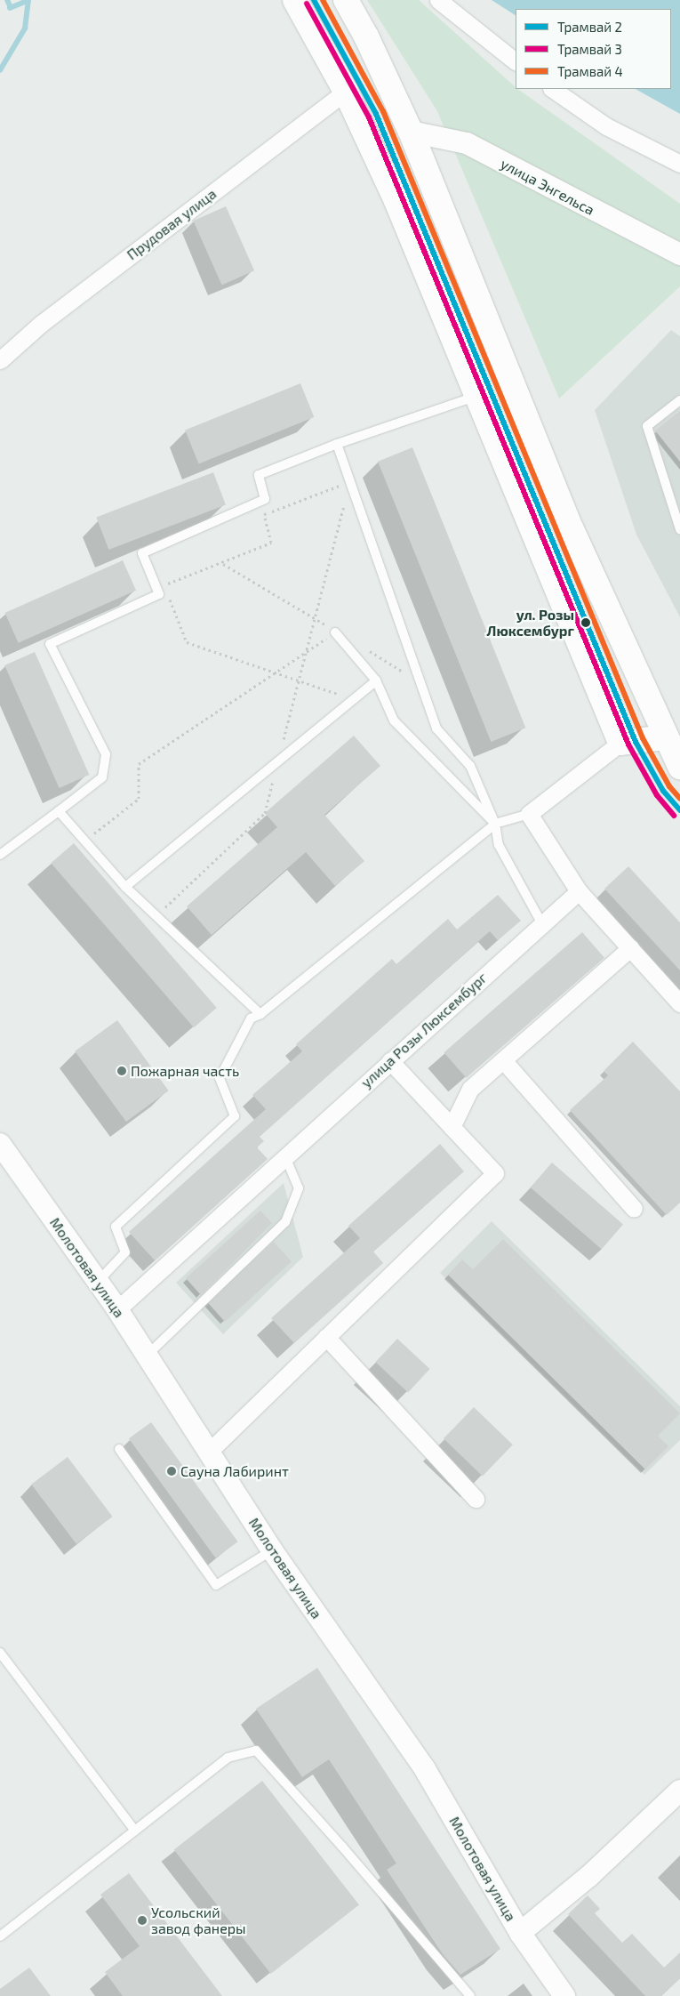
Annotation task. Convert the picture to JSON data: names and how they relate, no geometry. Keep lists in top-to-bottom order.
{
  "streets": {
    "street": [
      "улица Энгельса",
      "Прудовая улица",
      "улица Розы Люксембург",
      "Молотовая улица"
    ]
  },
  "crossings": [
    ["улица Розы Люксембург", "Молотовая улица"]
  ],
  "places": [
    "ул. Розы Люксембург",
    "Пожарная часть",
    "Сауна Лабиринт",
    "Усольский завод фанеры"
  ],
  "lines": ["tram line 2", "tram line 4", "tram line 3"],
  "legend": ["Трамвай 2", "Трамвай 3", "Трамвай 4"]
}
